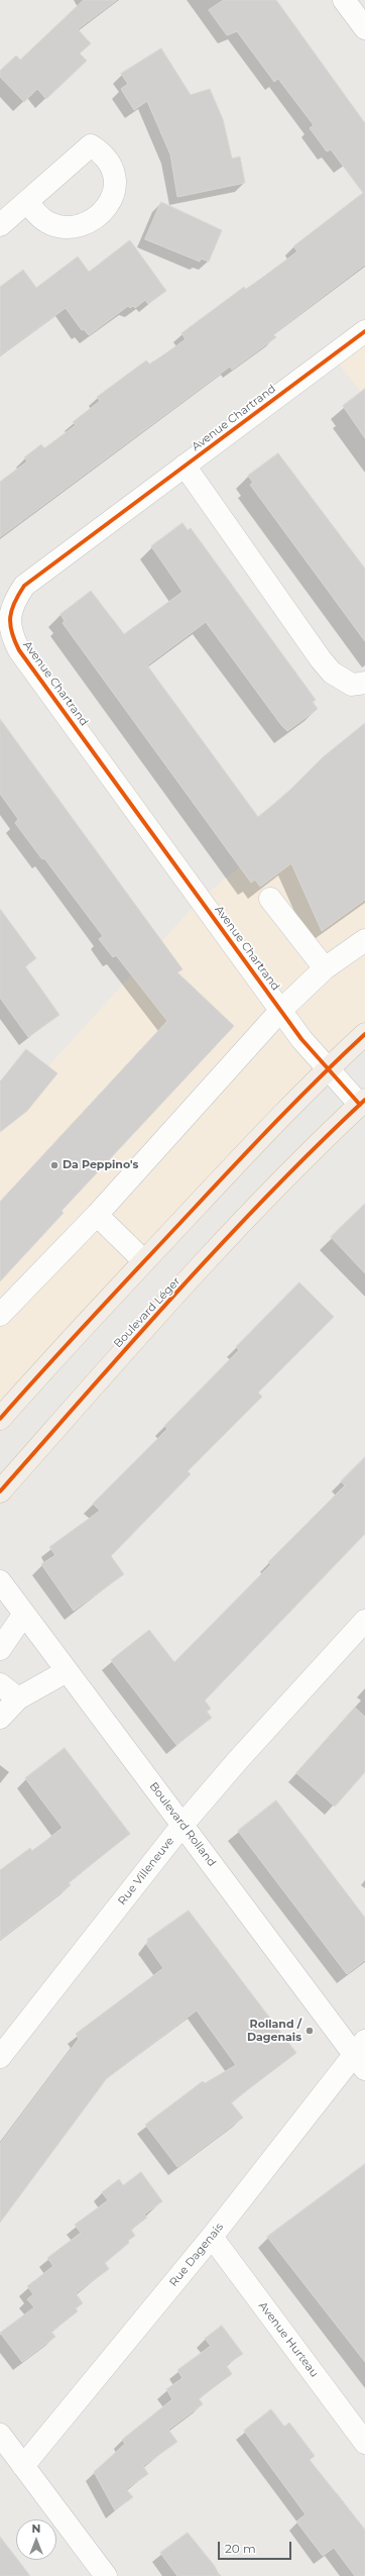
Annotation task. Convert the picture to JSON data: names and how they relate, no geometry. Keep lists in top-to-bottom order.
{
  "streets": {
    "main road": ["Boulevard Léger"],
    "street": [
      "Avenue Chartrand",
      "Boulevard Rolland",
      "Rue Villeneuve",
      "Rue Dagenais",
      "Avenue Hurteau"
    ]
  },
  "crossings": [
    ["Avenue Chartrand", "Boulevard Léger"],
    ["Boulevard Rolland", "Rue Villeneuve"],
    ["Boulevard Rolland", "Rue Dagenais"],
    ["Rue Dagenais", "Avenue Hurteau"]
  ],
  "places": ["Da Peppino's", "Rolland / Dagenais"],
  "scale_bar": "20 m",
  "north": "top"
}
